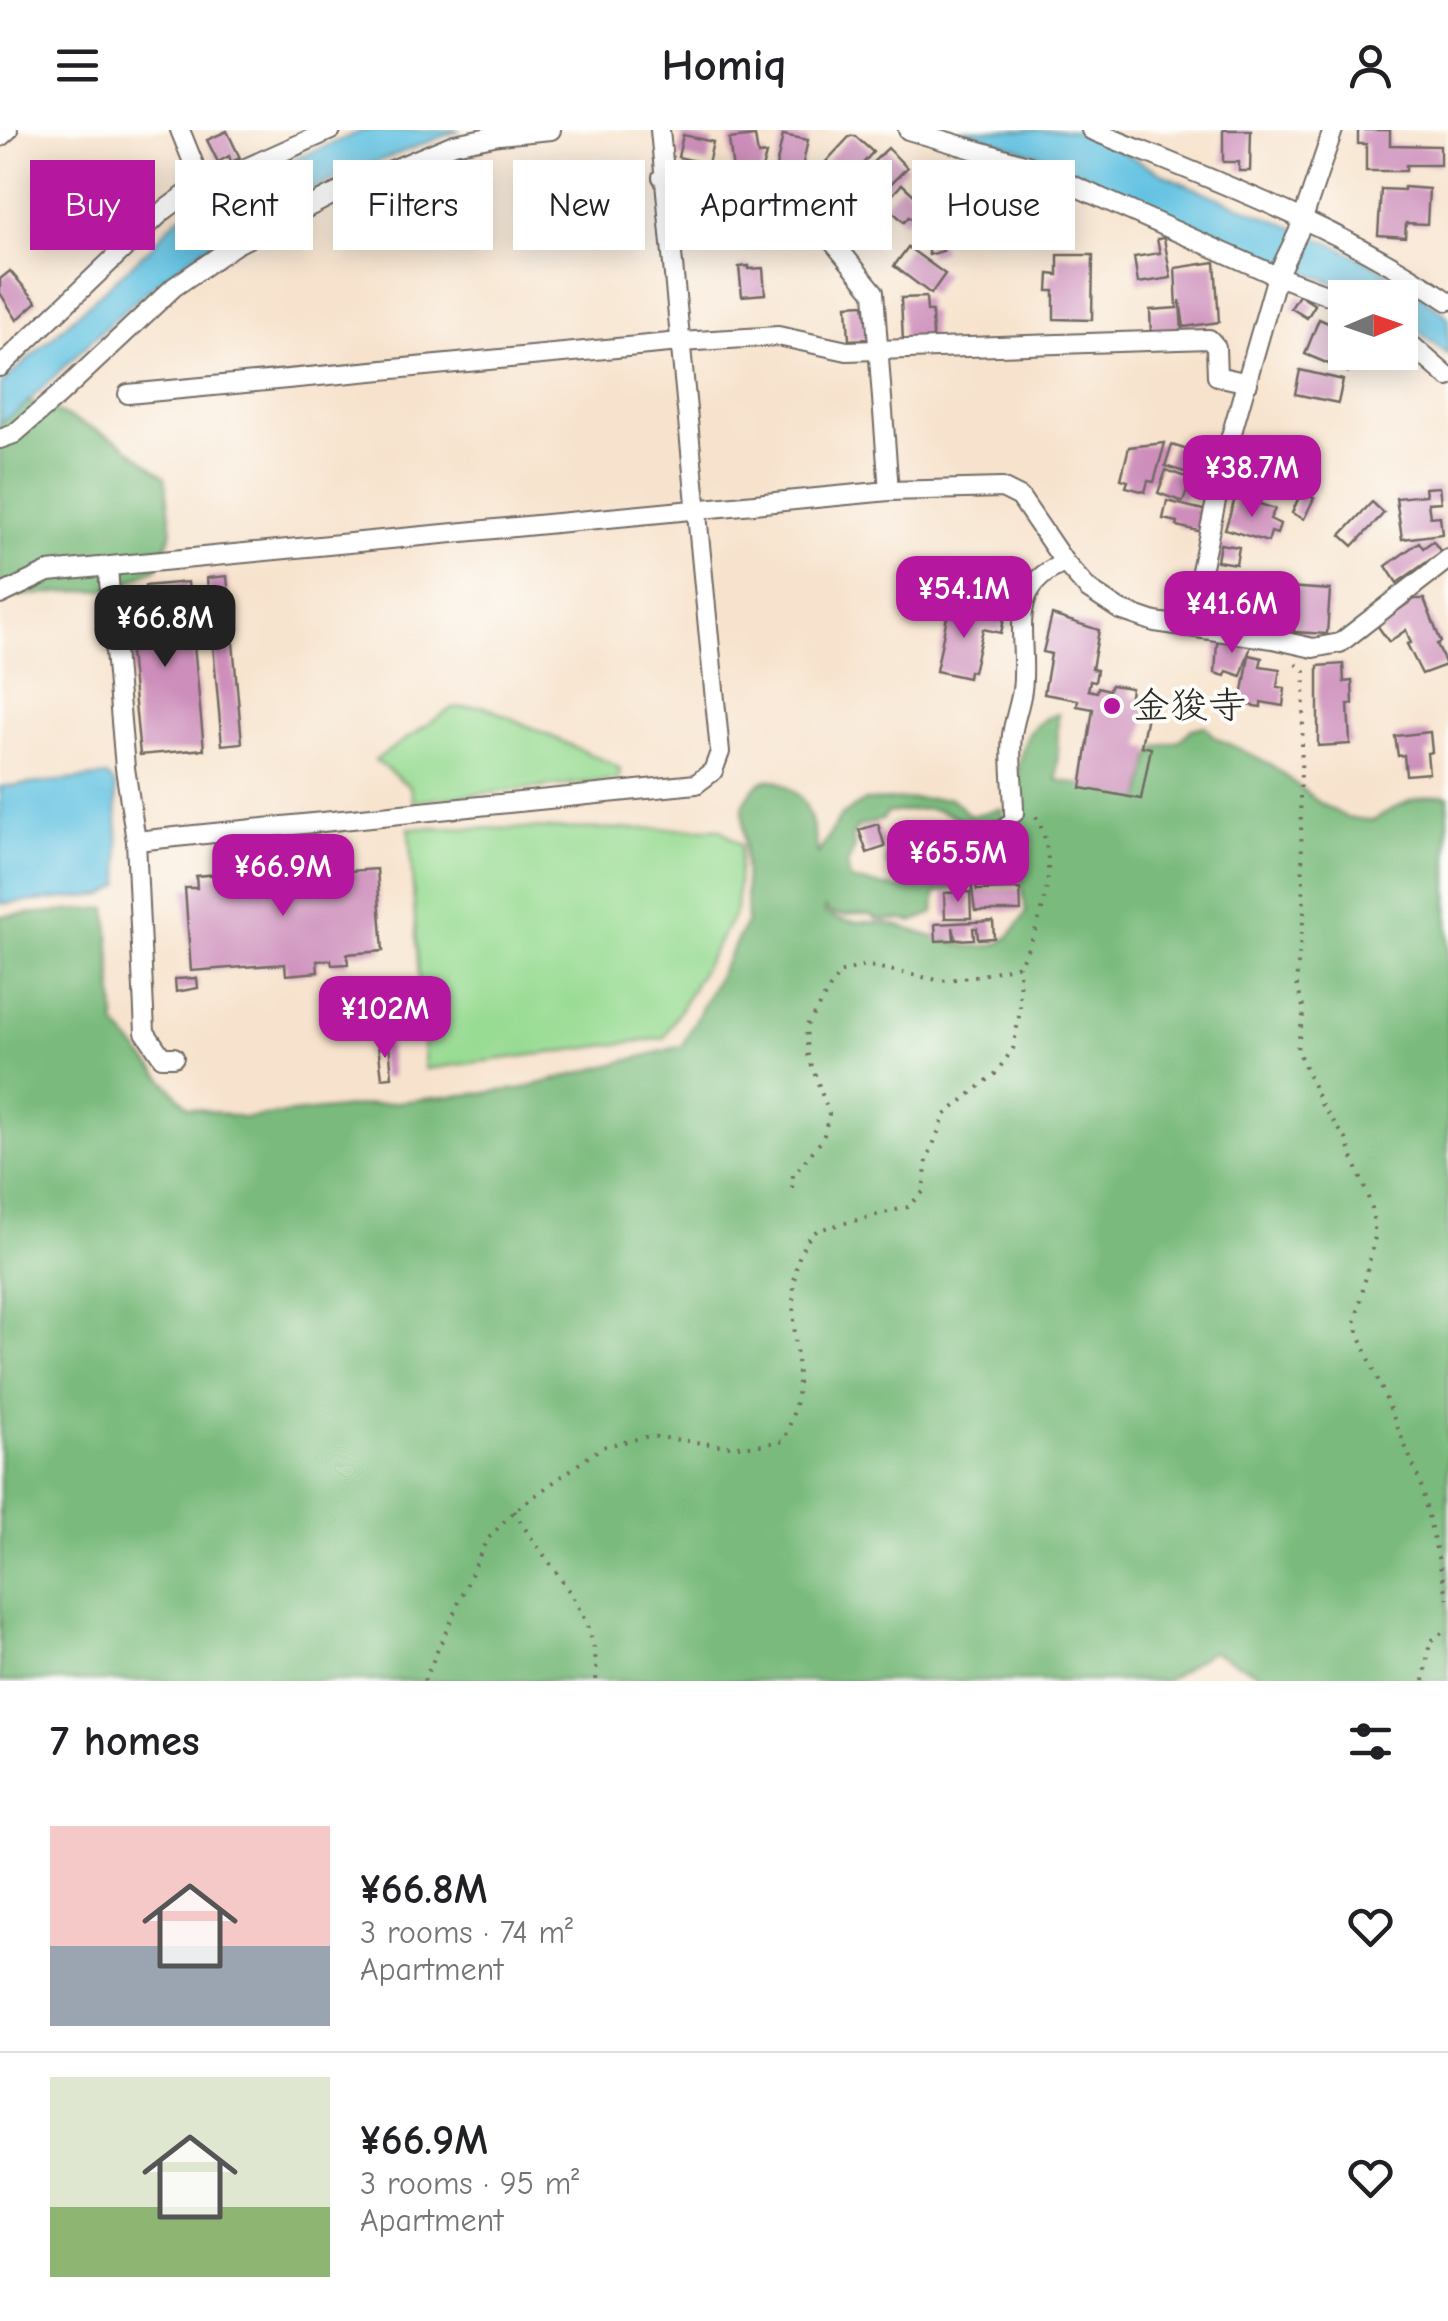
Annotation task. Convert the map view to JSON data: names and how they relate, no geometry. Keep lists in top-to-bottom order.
{
  "places": ["金狻寺"],
  "north": "right",
  "page": {
    "header": "Homiq",
    "chip": [
      "Buy",
      "Rent",
      "Filters",
      "New",
      "Apartment",
      "House"
    ],
    "price": [
      "¥38.7M",
      "¥54.1M",
      "¥41.6M",
      "¥66.8M",
      "¥65.5M",
      "¥66.9M",
      "¥102M"
    ],
    "heading": "7 homes",
    "list": [
      {
        "name": "¥66.8M",
        "note": "3 rooms · 74 m² · Apartment"
      },
      {
        "name": "¥66.9M",
        "note": "3 rooms · 95 m² · Apartment"
      }
    ]
  }
}
